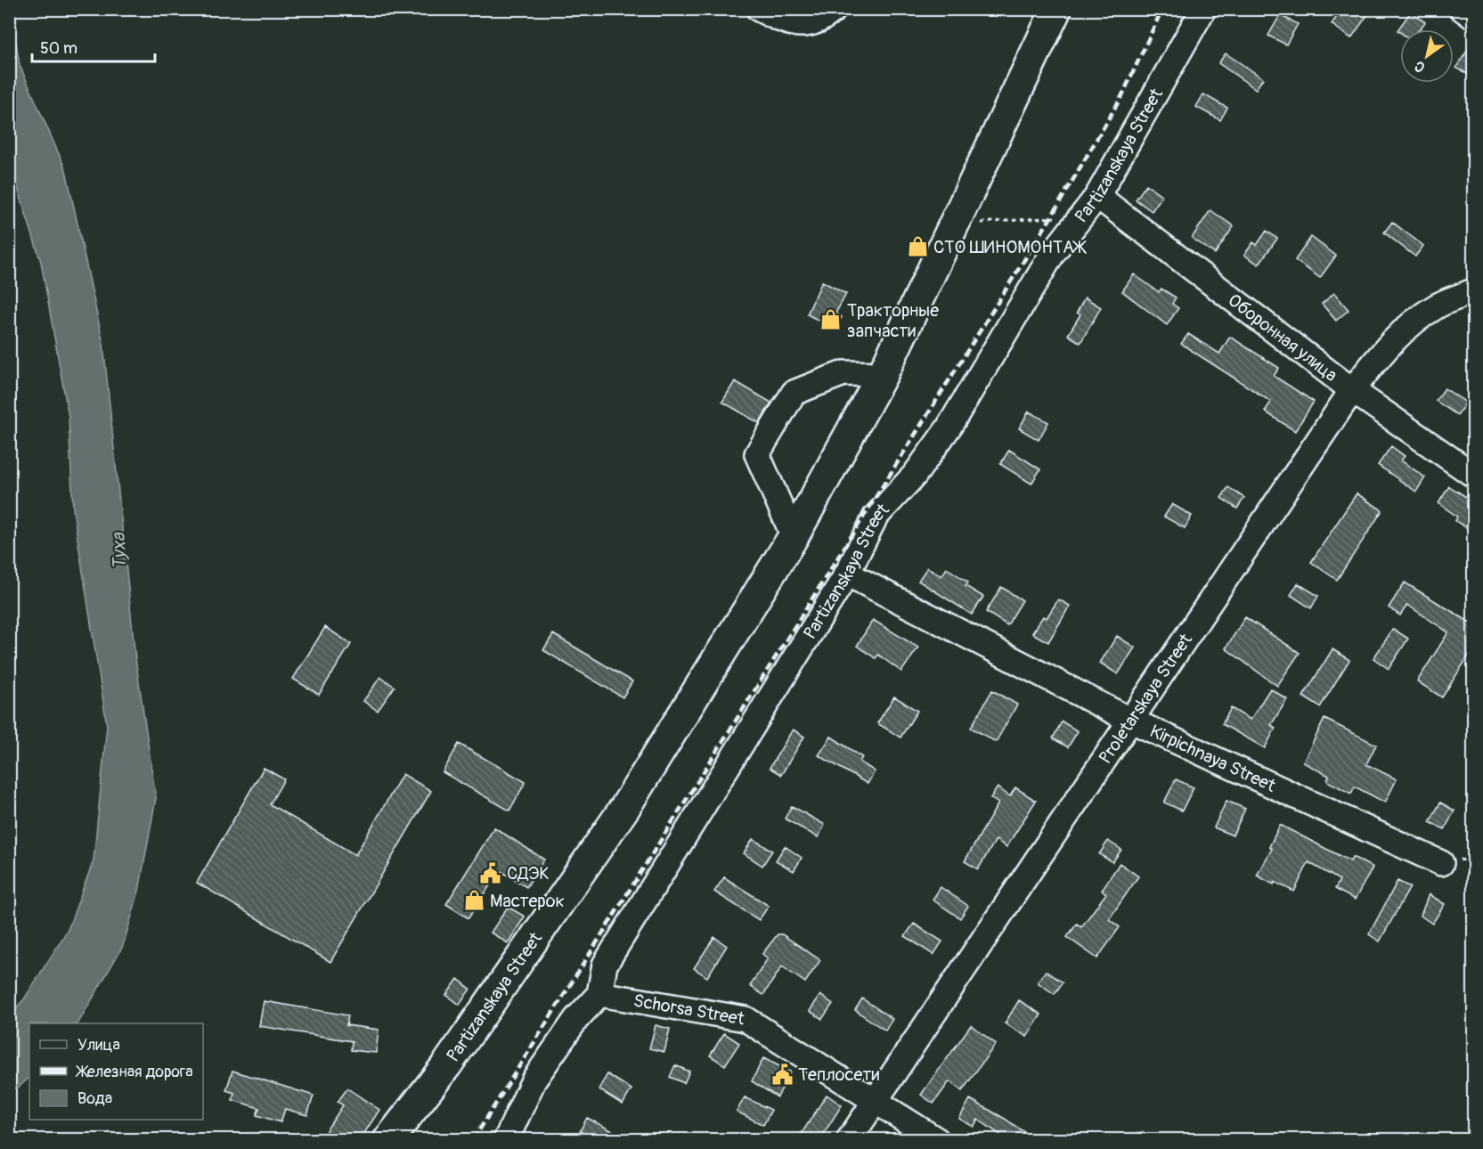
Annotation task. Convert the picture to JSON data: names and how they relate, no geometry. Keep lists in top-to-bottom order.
{
  "streets": {
    "main road": ["Partizanskaya Street"],
    "street": [
      "Оборонная улица",
      "Proletarskaya Street",
      "Kirpichnaya Street",
      "Schorsa Street"
    ]
  },
  "crossings": [
    ["Partizanskaya Street", "Оборонная улица"],
    ["Partizanskaya Street", "Kirpichnaya Street"],
    ["Partizanskaya Street", "Schorsa Street"],
    ["Оборонная улица", "Proletarskaya Street"],
    ["Proletarskaya Street", "Kirpichnaya Street"],
    ["Proletarskaya Street", "Schorsa Street"]
  ],
  "water": ["Туха"],
  "places": {
    "shop": ["СТО ШИНОМОНТАЖ", "Тракторные запчасти", "Мастерок"],
    "public building": ["СДЭК", "Теплосети"]
  },
  "legend": ["Улица", "Железная дорога", "Вода"],
  "scale_bar": "50 m",
  "north": "bottom left"
}
